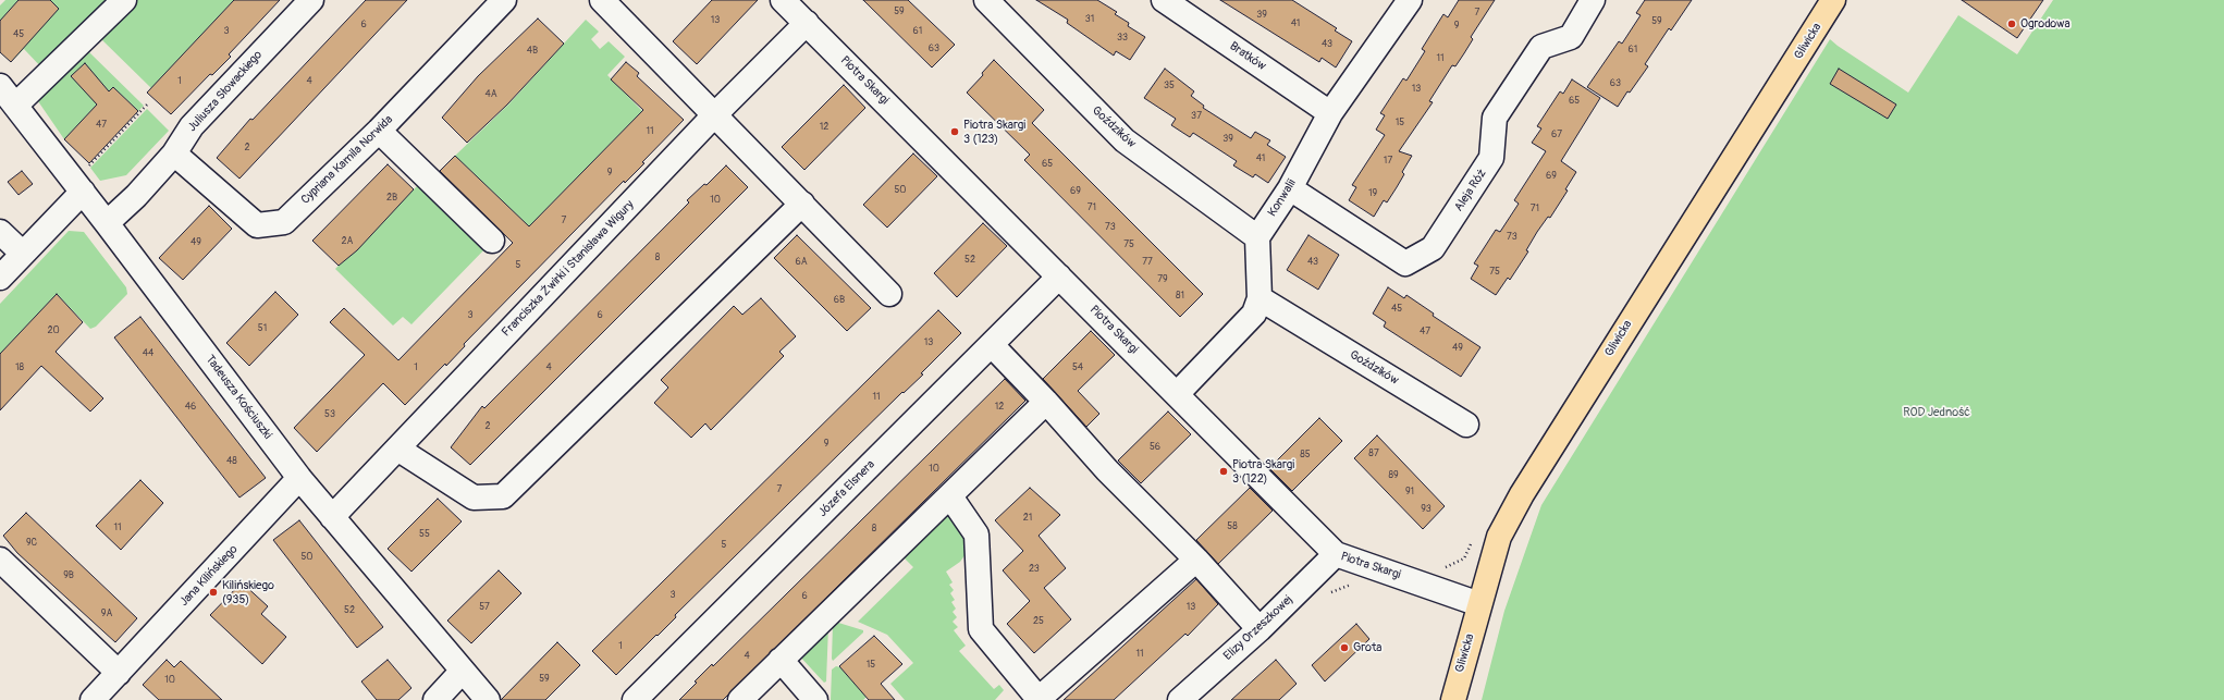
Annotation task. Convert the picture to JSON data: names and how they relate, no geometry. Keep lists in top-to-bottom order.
{
  "streets": {
    "main road": ["Gliwicka"],
    "street": [
      "Bratków",
      "Piotra Skargi",
      "Juliusza Słowackiego",
      "Goździków",
      "Cypriana Kamila Norwida",
      "Aleja Róż",
      "Konwalii",
      "Franciszka Żwirki i Stanisława Wigury",
      "Tadeusza Kościuszki",
      "Józefa Elsnera",
      "Jana Kilińskiego",
      "Elizy Orzeszkowej"
    ]
  },
  "crossings": [
    ["Gliwicka", "Piotra Skargi"],
    ["Bratków", "Konwalii"],
    ["Piotra Skargi", "Franciszka Żwirki i Stanisława Wigury"],
    ["Piotra Skargi", "Józefa Elsnera"],
    ["Piotra Skargi", "Elizy Orzeszkowej"],
    ["Juliusza Słowackiego", "Cypriana Kamila Norwida"],
    ["Juliusza Słowackiego", "Tadeusza Kościuszki"],
    ["Goździków", "Konwalii"],
    ["Aleja Róż", "Konwalii"],
    ["Franciszka Żwirki i Stanisława Wigury", "Tadeusza Kościuszki"],
    ["Tadeusza Kościuszki", "Jana Kilińskiego"]
  ],
  "parks": ["ROD Jedność"],
  "places": [
    "Ogrodowa",
    "Piotra Skargi 3 (123)",
    "Piotra Skargi 3 (122)",
    "Kilińskiego (935)",
    "Grota"
  ],
  "house_numbers": [
    "59",
    "7",
    "39",
    "31",
    "13",
    "59",
    "41",
    "6",
    "9",
    "3",
    "61",
    "45",
    "33",
    "43",
    "63",
    "61",
    "4B",
    "11",
    "1",
    "4",
    "63",
    "35",
    "13",
    "4A",
    "65",
    "37",
    "15",
    "47",
    "12",
    "11",
    "67",
    "39",
    "2",
    "41",
    "17",
    "65",
    "9",
    "69",
    "50",
    "69",
    "19",
    "2B",
    "10",
    "71",
    "71",
    "7",
    "73",
    "73",
    "2A",
    "49",
    "75",
    "8",
    "52",
    "6A",
    "77",
    "43",
    "5",
    "75",
    "79",
    "81",
    "6B",
    "45",
    "3",
    "6",
    "51",
    "20",
    "47",
    "13",
    "49",
    "44",
    "18",
    "1",
    "4",
    "54",
    "11",
    "46",
    "12",
    "53",
    "2",
    "9",
    "56",
    "87",
    "85",
    "48",
    "10",
    "89",
    "7",
    "91",
    "93",
    "21",
    "58",
    "11",
    "8",
    "55",
    "9C",
    "5",
    "50",
    "23",
    "9B",
    "3",
    "6",
    "57",
    "13",
    "52",
    "9A",
    "25",
    "1",
    "11",
    "4",
    "15",
    "59",
    "10"
  ]
}
